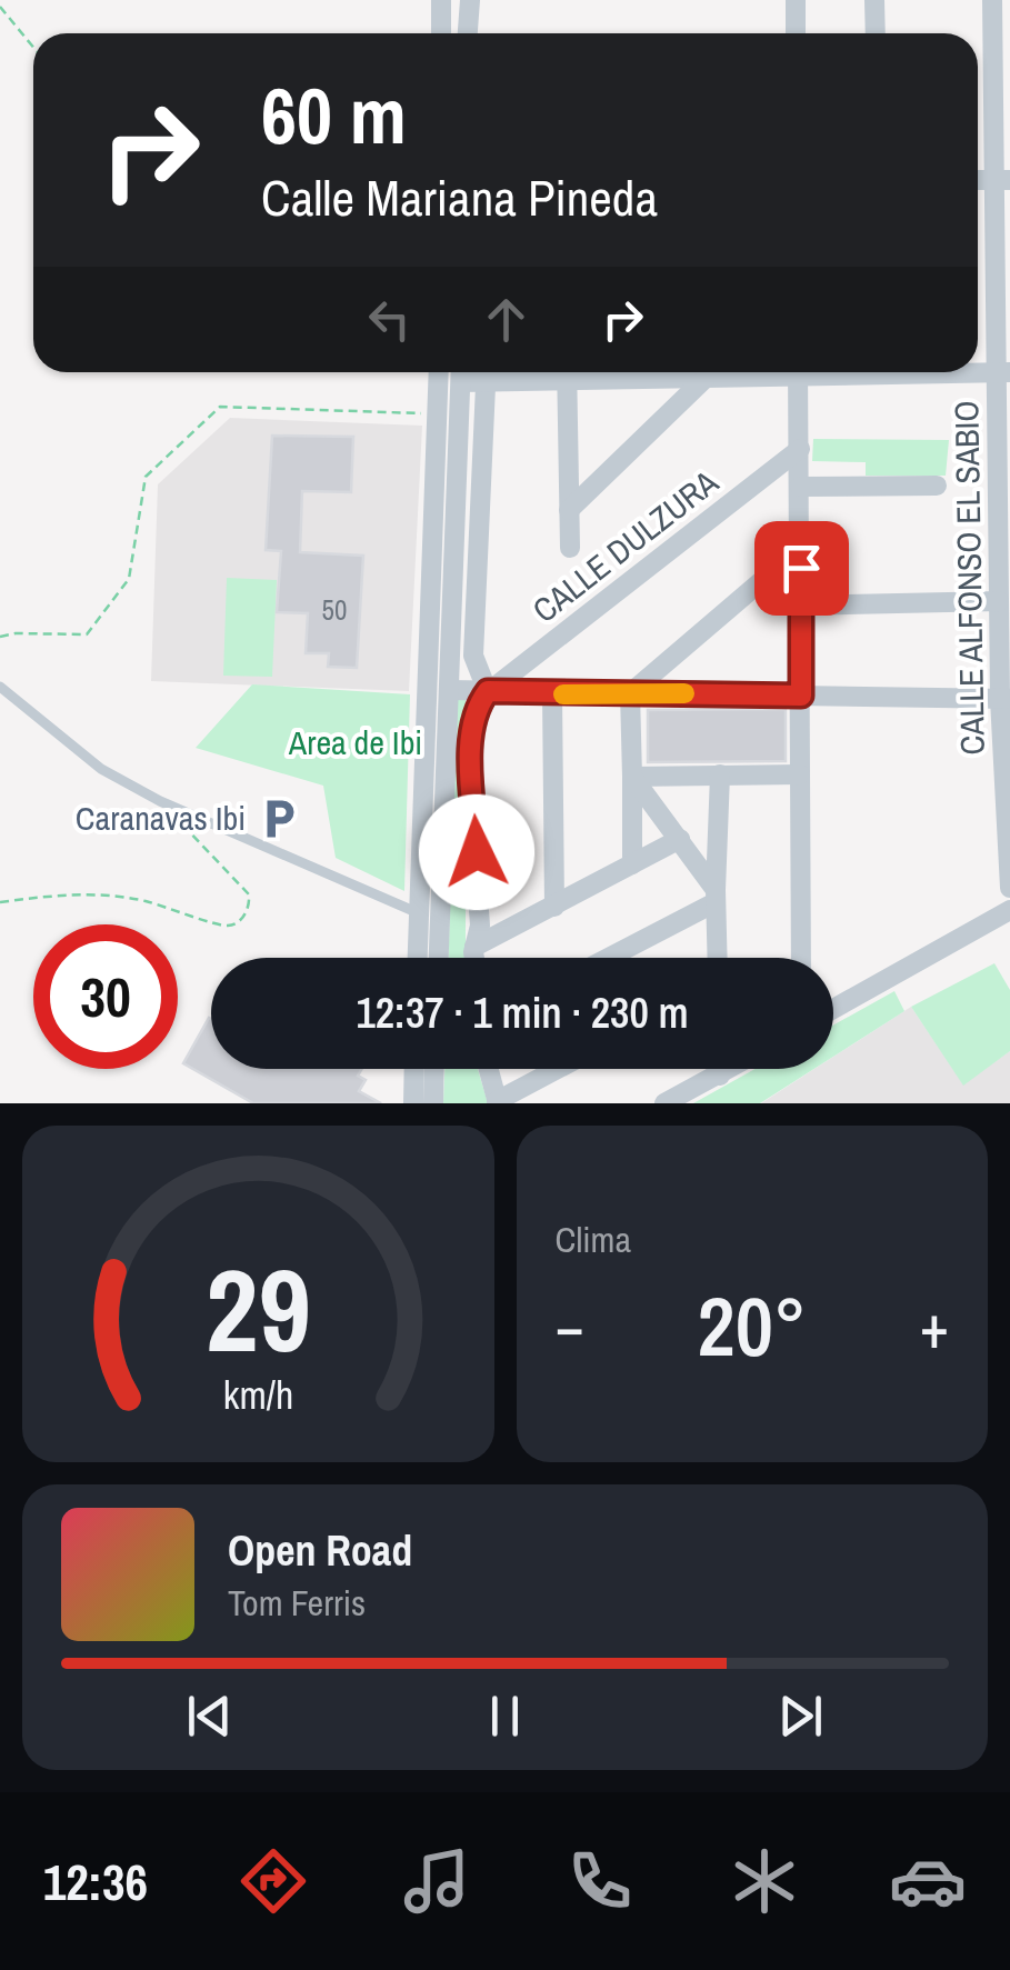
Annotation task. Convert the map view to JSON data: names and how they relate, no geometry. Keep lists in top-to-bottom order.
{
  "streets": {
    "street": ["CALLE DULZURA", "CALLE ALFONSO EL SABIO"]
  },
  "parks": ["Area de Ibi"],
  "places": {
    "parking": ["Caranavas Ibi"]
  },
  "house_numbers": ["50"],
  "page": {
    "turn": ["60 m", "Calle Mariana Pineda"],
    "limit": "30",
    "trip": "12:37 · 1 min · 230 m",
    "tile": "Clima",
    "heat": ["−", "20°", "+"],
    "song": ["Open Road", "Tom Ferris"],
    "tabs": "12:36",
    "gauge": ["29", "km/h"]
  }
}
